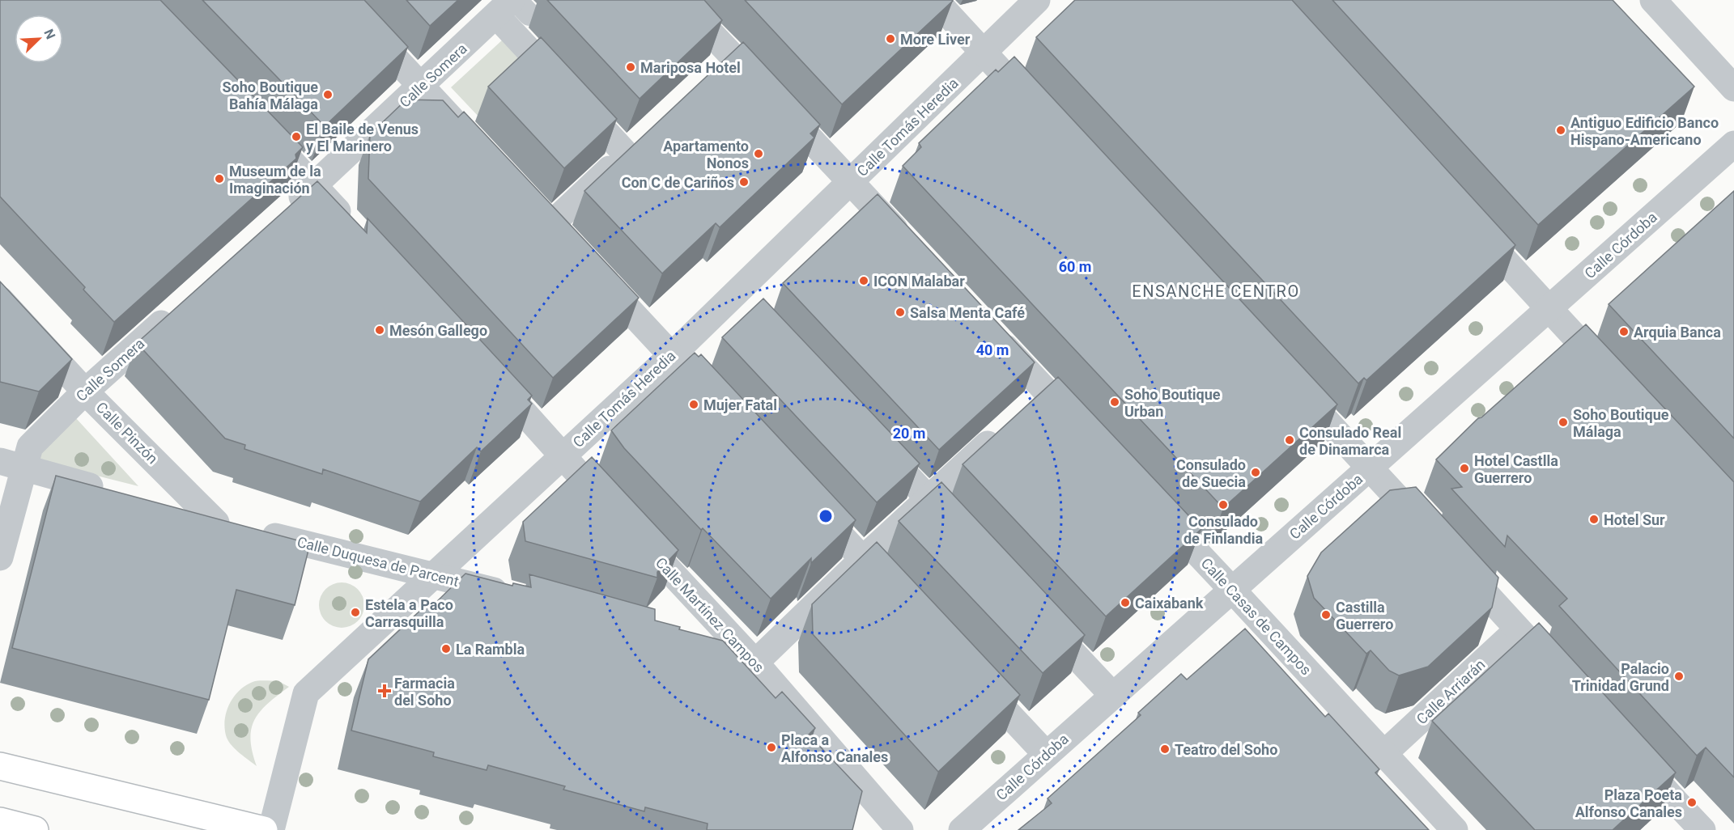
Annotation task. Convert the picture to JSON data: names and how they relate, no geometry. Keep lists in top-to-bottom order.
{
  "streets": {
    "street": [
      "Calle Somera",
      "Calle Tomás Heredia",
      "Calle Córdoba",
      "Calle Pinzón",
      "Calle Duquesa de Parcent",
      "Calle Martínez Campos",
      "Calle Casas de Campos",
      "Calle Arriarán"
    ]
  },
  "crossings": [
    ["Calle Somera", "Calle Pinzón"],
    ["Calle Tomás Heredia", "Calle Duquesa de Parcent"],
    ["Calle Tomás Heredia", "Calle Martínez Campos"],
    ["Calle Córdoba", "Calle Casas de Campos"],
    ["Calle Pinzón", "Calle Duquesa de Parcent"],
    ["Calle Casas de Campos", "Calle Arriarán"]
  ],
  "districts": ["ENSANCHE CENTRO"],
  "places": {
    "other": [
      "More Liver",
      "Mariposa Hotel",
      "Soho Boutique Bahía Málaga",
      "Antiguo Edificio Banco Hispano-Americano",
      "El Baile de Venus y El Marinero",
      "Apartamento Nonos",
      "Museum de la Imaginación",
      "Con C de Cariños",
      "ICON Malabar",
      "Salsa Menta Café",
      "Mesón Gallego",
      "Arquia Banca",
      "Soho Boutique Urban",
      "Mujer Fatal",
      "Soho Boutique Málaga",
      "Consulado Real de Dinamarca",
      "Hotel Castlla Guerrero",
      "Consulado de Suecia",
      "Consulado de Finlandia",
      "Hotel Sur",
      "Caixabank",
      "Estela a Paco Carrasquilla",
      "Castilla Guerrero",
      "La Rambla",
      "Palacio Trinidad Grund",
      "Placa a Alfonso Canales",
      "Teatro del Soho",
      "Plaza Poeta Alfonso Canales"
    ],
    "health": ["Farmacia del Soho"]
  },
  "north": "top right",
  "rings": ["60 m", "40 m", "20 m"]
}
